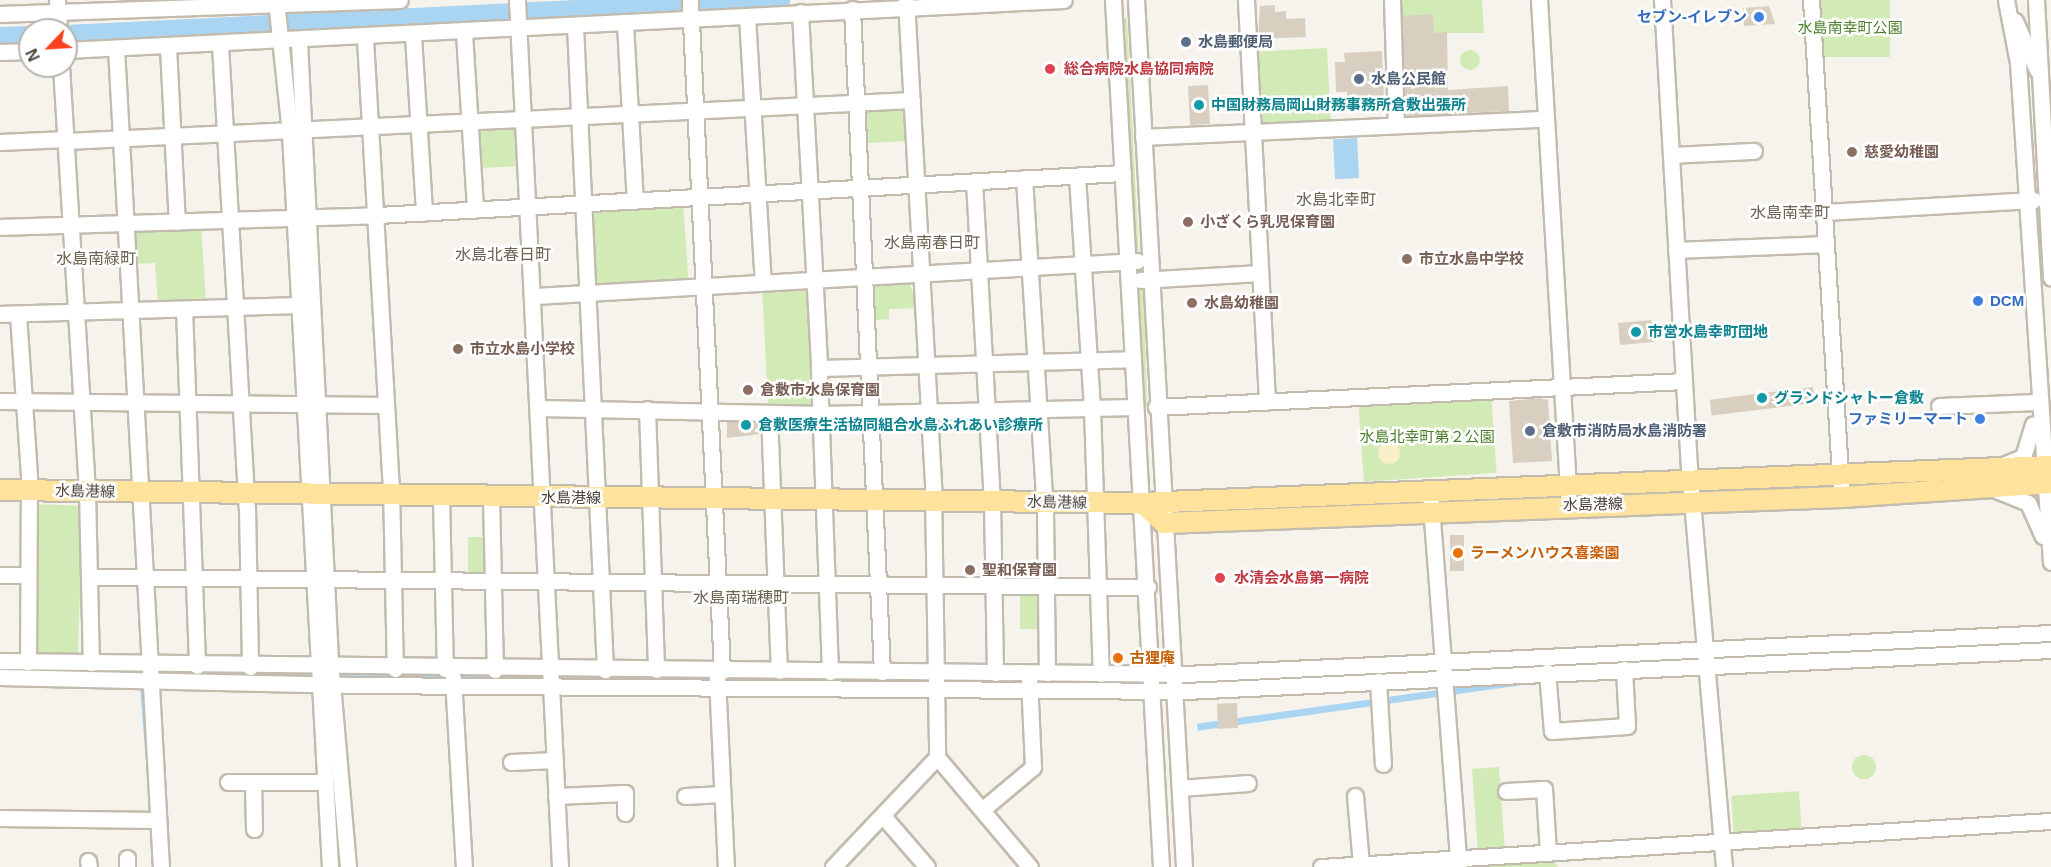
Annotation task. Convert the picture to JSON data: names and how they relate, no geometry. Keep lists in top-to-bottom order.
{
  "streets": {
    "main road": ["水島港線"]
  },
  "districts": [
    "水島北幸町",
    "水島南幸町",
    "水島南春日町",
    "水島北春日町",
    "水島南緑町",
    "水島南瑞穂町"
  ],
  "parks": ["水島南幸町公園", "水島北幸町第２公園"],
  "places": [
    "セブン-イレブン",
    "水島郵便局",
    "総合病院水島協同病院",
    "水島公民館",
    "中国財務局岡山財務事務所倉敷出張所",
    "慈愛幼稚園",
    "小ざくら乳児保育園",
    "市立水島中学校",
    "DCM",
    "水島幼稚園",
    "市営水島幸町団地",
    "市立水島小学校",
    "倉敷市水島保育園",
    "グランドシャトー倉敷",
    "ファミリーマート",
    "倉敷医療生活協同組合水島ふれあい診療所",
    "倉敷市消防局水島消防署",
    "ラーメンハウス喜楽園",
    "聖和保育園",
    "水清会水島第一病院",
    "古狸庵"
  ],
  "north": "bottom left"
}
